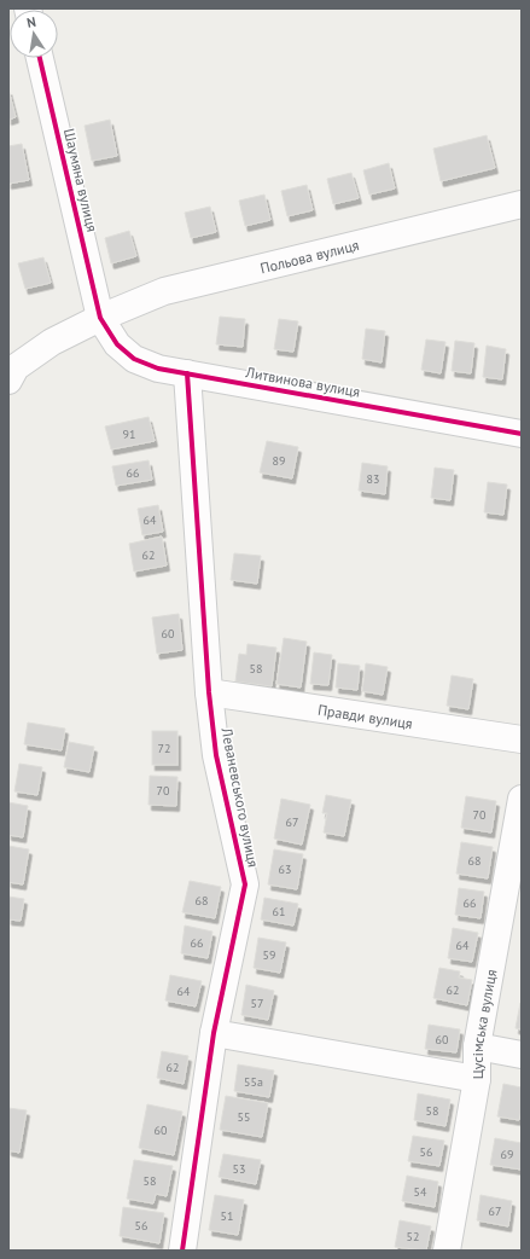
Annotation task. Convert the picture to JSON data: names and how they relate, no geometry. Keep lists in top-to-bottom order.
{
  "streets": {
    "street": [
      "Шаумяна вулиця",
      "Польова вулиця",
      "Литвинова вулиця",
      "Правди вулиця",
      "Леваневського вулиця",
      "Цусімська вулиця"
    ]
  },
  "crossings": [
    ["Шаумяна вулиця", "Польова вулиця"],
    ["Шаумяна вулиця", "Литвинова вулиця"],
    ["Польова вулиця", "Литвинова вулиця"],
    ["Литвинова вулиця", "Леваневського вулиця"],
    ["Правди вулиця", "Леваневського вулиця"]
  ],
  "house_numbers": [
    "91",
    "89",
    "66",
    "83",
    "64",
    "62",
    "60",
    "58",
    "72",
    "70",
    "70",
    "67",
    "68",
    "63",
    "68",
    "66",
    "61",
    "66",
    "64",
    "59",
    "62",
    "64",
    "57",
    "60",
    "62",
    "55а",
    "58",
    "55",
    "60",
    "56",
    "69",
    "53",
    "58",
    "54",
    "67",
    "51",
    "56",
    "52"
  ],
  "north": "top"
}
